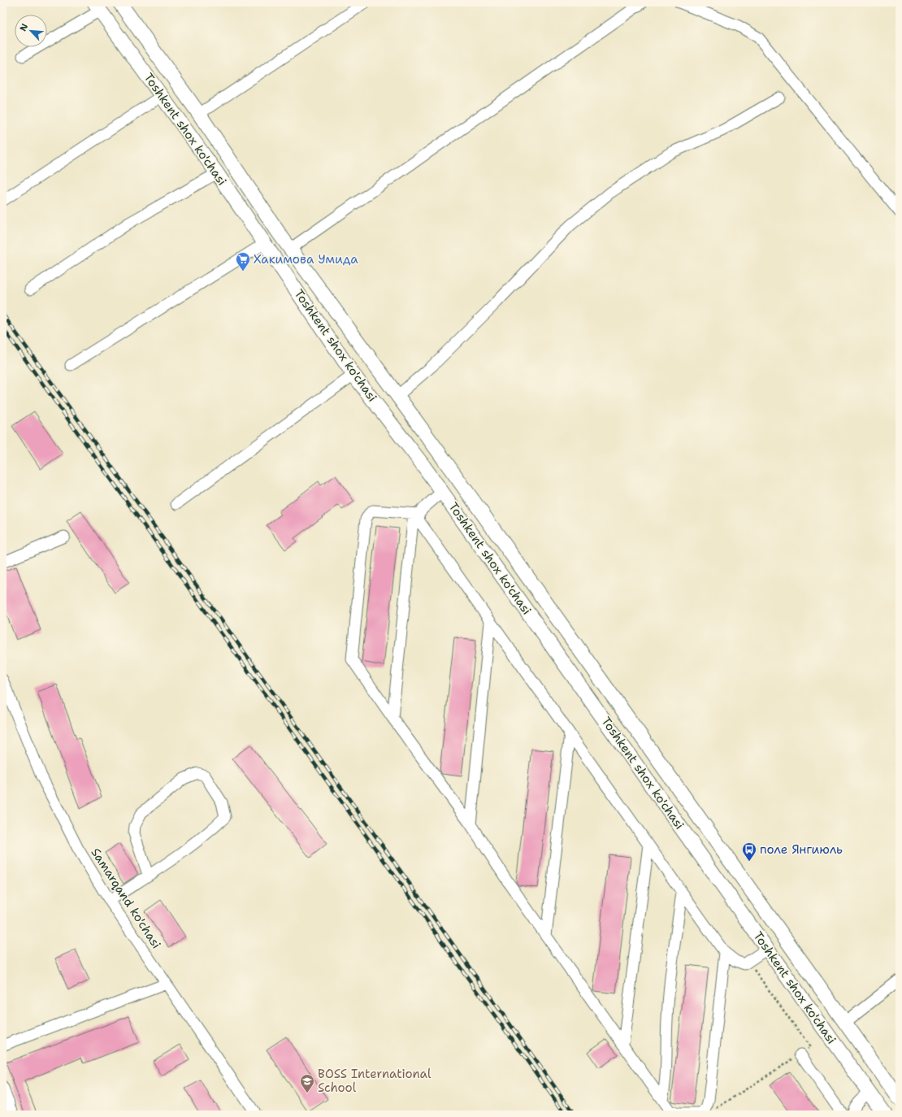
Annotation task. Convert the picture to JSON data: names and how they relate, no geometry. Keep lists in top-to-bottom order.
{
  "streets": {
    "main road": ["Toshkent shox ko'chasi"],
    "street": ["Samarqand ko'chasi"]
  },
  "places": {
    "supermarket": ["Хакимова Умида"],
    "bus stop": ["поле Янгиюль"],
    "school or university": ["BOSS International School"]
  },
  "north": "top left"
}
